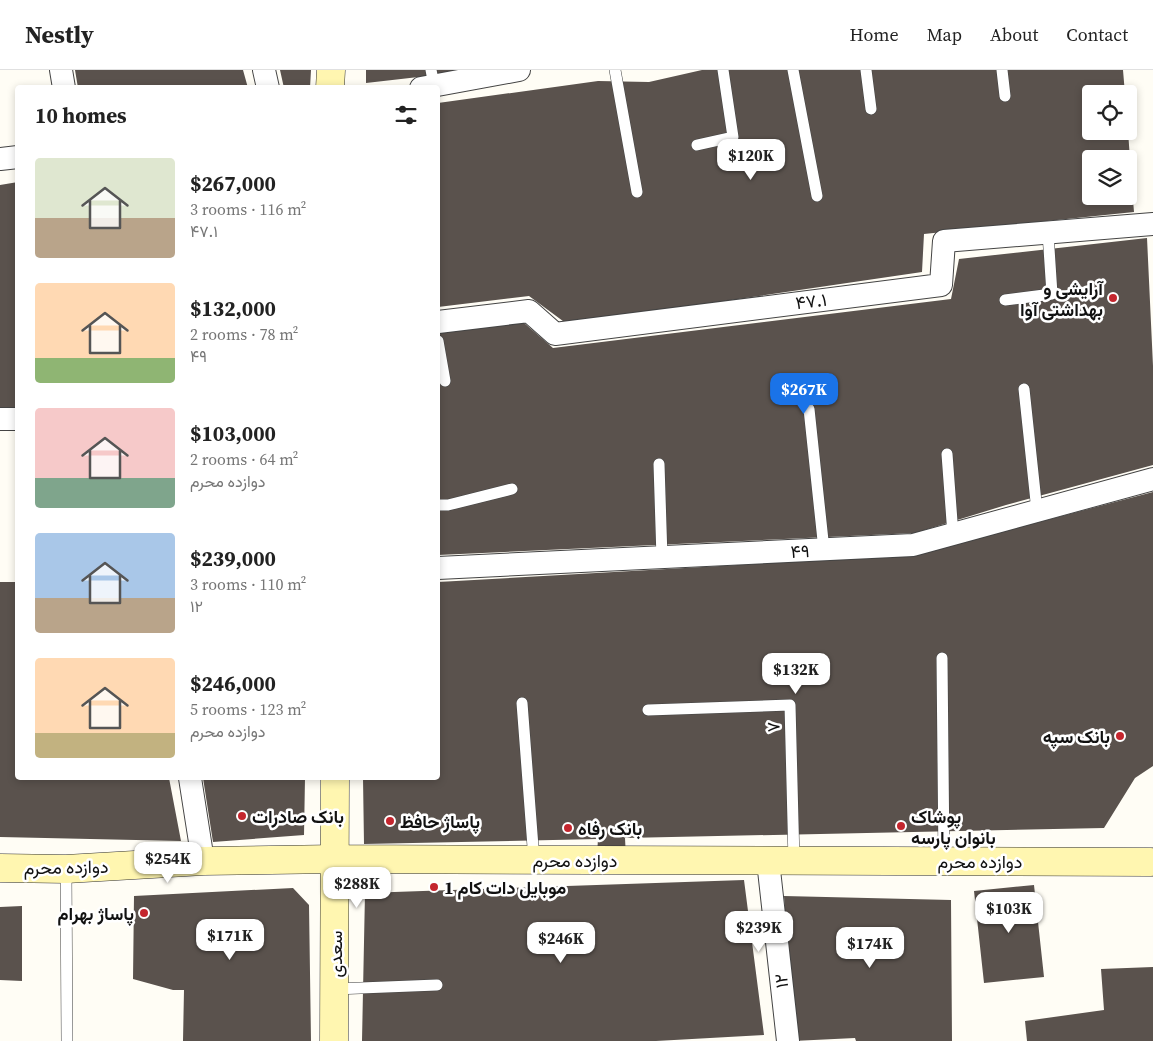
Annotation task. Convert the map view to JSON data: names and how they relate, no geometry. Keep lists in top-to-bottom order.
{
  "streets": {
    "main road": ["دوازده محرم", "سعدی"],
    "street": ["۴۷.۱", "۴۹", "۱۲"],
    "lane": ["۷"]
  },
  "crossings": [
    ["۷", "دوازده محرم"],
    ["۷", "۱۲"],
    ["دوازده محرم", "سعدی"],
    ["دوازده محرم", "۱۲"]
  ],
  "places": [
    "آرایشی و بهداشتی آوا",
    "بانک سپه",
    "بانک صادرات",
    "پاساژ حافظ",
    "پوشاک بانوان پارسه",
    "بانک رفاه",
    "موبایل دات کام 1",
    "پاساژ بهرام"
  ],
  "page": {
    "header": "Nestly",
    "nav": [
      "Home",
      "Map",
      "About",
      "Contact"
    ],
    "heading": "10 homes",
    "price": [
      "$120K",
      "$267K",
      "$132K",
      "$254K",
      "$288K",
      "$103K",
      "$239K",
      "$171K",
      "$246K",
      "$174K"
    ],
    "list": [
      {
        "name": "$267,000",
        "note": "3 rooms · 116 m² · ۴۷.۱"
      },
      {
        "name": "$132,000",
        "note": "2 rooms · 78 m² · ۴۹"
      },
      {
        "name": "$103,000",
        "note": "2 rooms · 64 m² · دوازده محرم"
      },
      {
        "name": "$239,000",
        "note": "3 rooms · 110 m² · ۱۲"
      },
      {
        "name": "$246,000",
        "note": "5 rooms · 123 m² · دوازده محرم"
      }
    ]
  }
}
